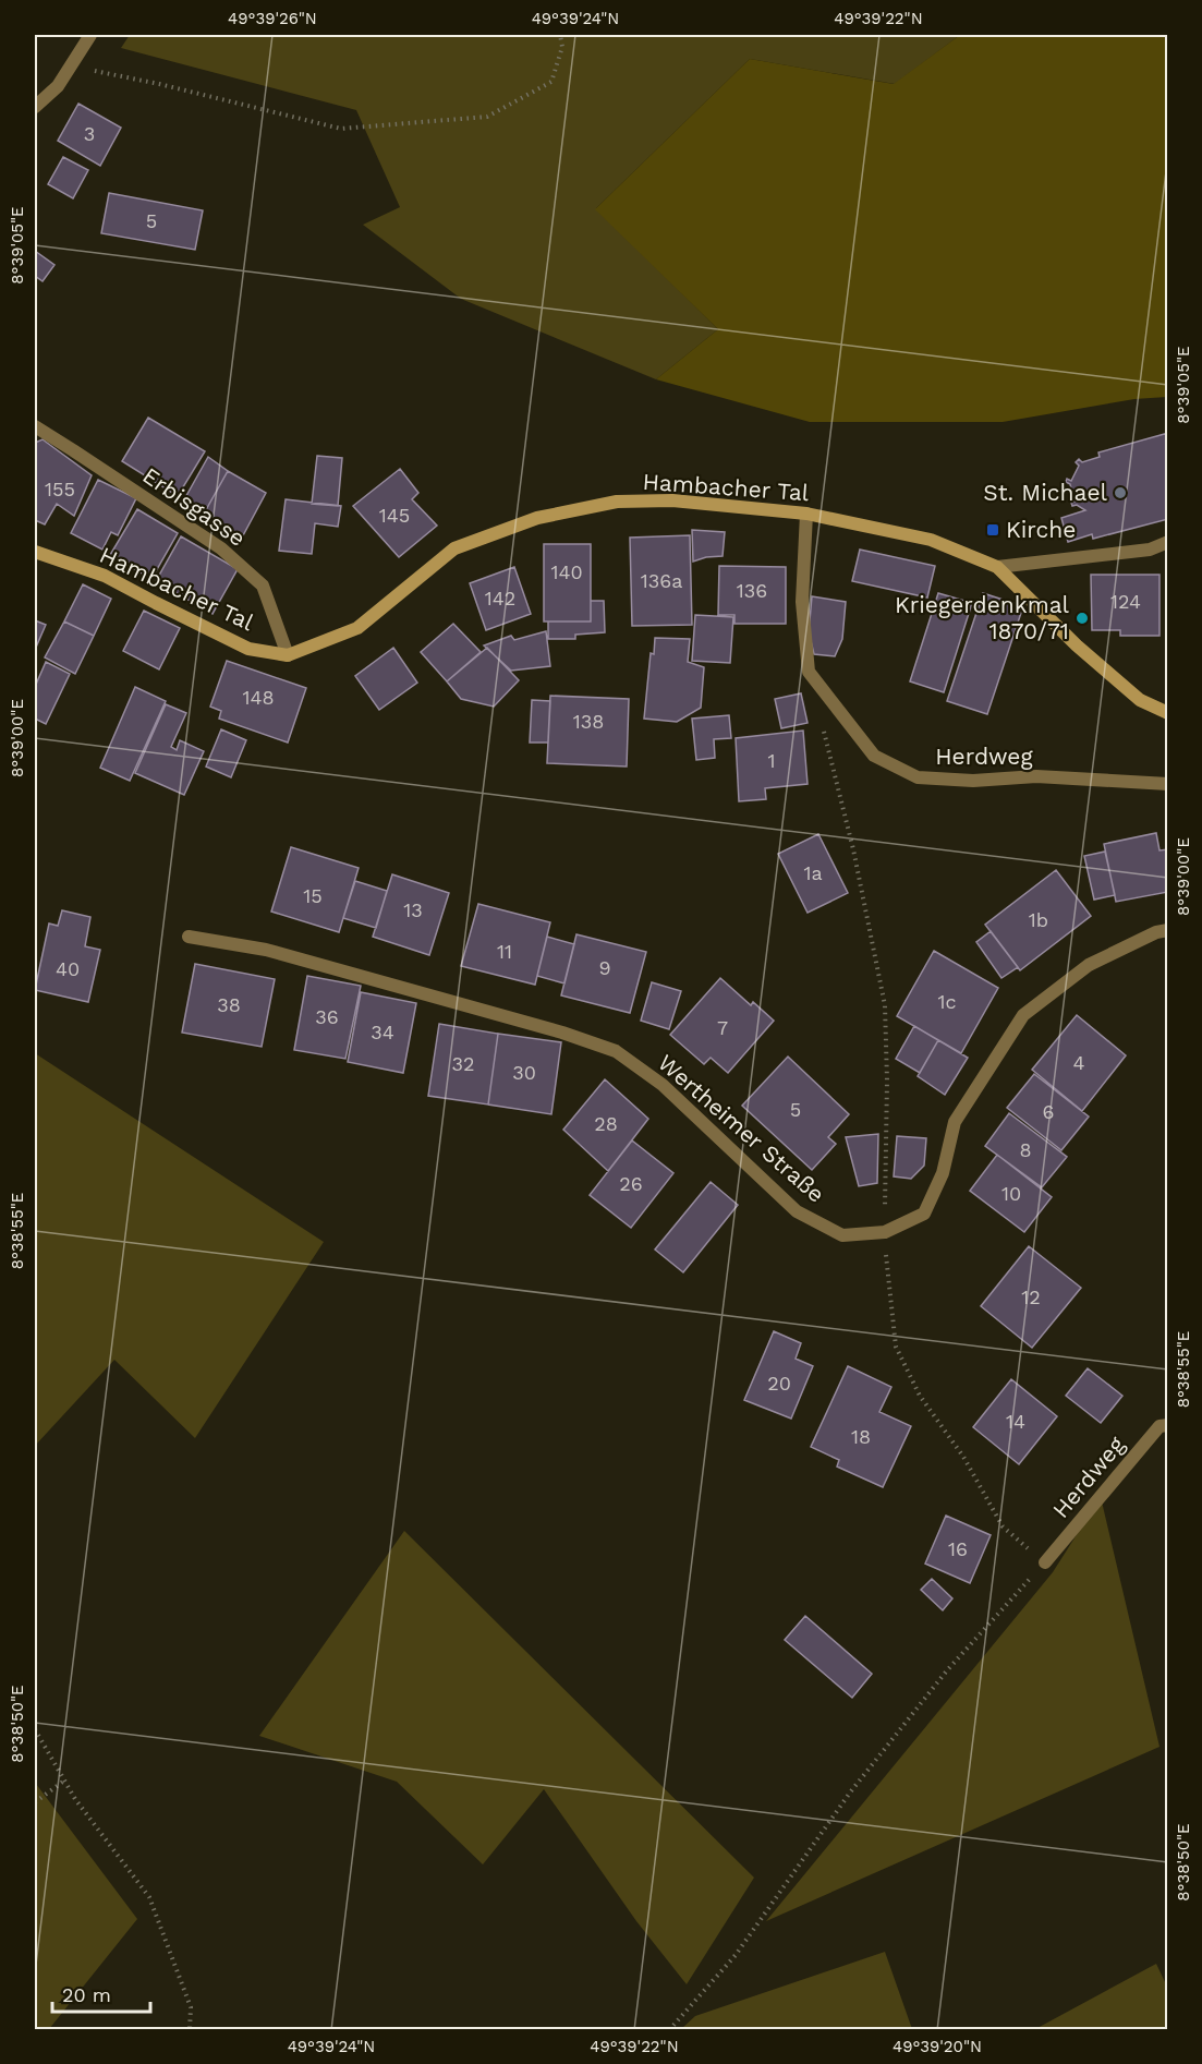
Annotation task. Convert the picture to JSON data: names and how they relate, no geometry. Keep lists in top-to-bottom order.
{
  "streets": {
    "street": [
      "Hambacher Tal",
      "Erbisgasse",
      "Herdweg",
      "Wertheimer Straße"
    ]
  },
  "crossings": [
    ["Hambacher Tal", "Erbisgasse"],
    ["Hambacher Tal", "Herdweg"]
  ],
  "places": {
    "other": ["St. Michael", "Kriegerdenkmal 1870/71"],
    "transit": ["Kirche"]
  },
  "house_numbers": [
    "3",
    "5",
    "155",
    "145",
    "140",
    "136a",
    "136",
    "142",
    "124",
    "148",
    "138",
    "1",
    "1a",
    "15",
    "13",
    "1b",
    "11",
    "9",
    "40",
    "1c",
    "38",
    "36",
    "7",
    "34",
    "4",
    "32",
    "30",
    "5",
    "6",
    "28",
    "8",
    "26",
    "10",
    "12",
    "20",
    "14",
    "18",
    "16"
  ],
  "scale_bar": "20 m",
  "coordinates": [
    "49°39'26\"N",
    "49°39'24\"N",
    "49°39'22\"N",
    "8°39'05\"E",
    "8°39'00\"E",
    "8°38'55\"E",
    "8°38'50\"E",
    "49°39'20\"N"
  ]
}
